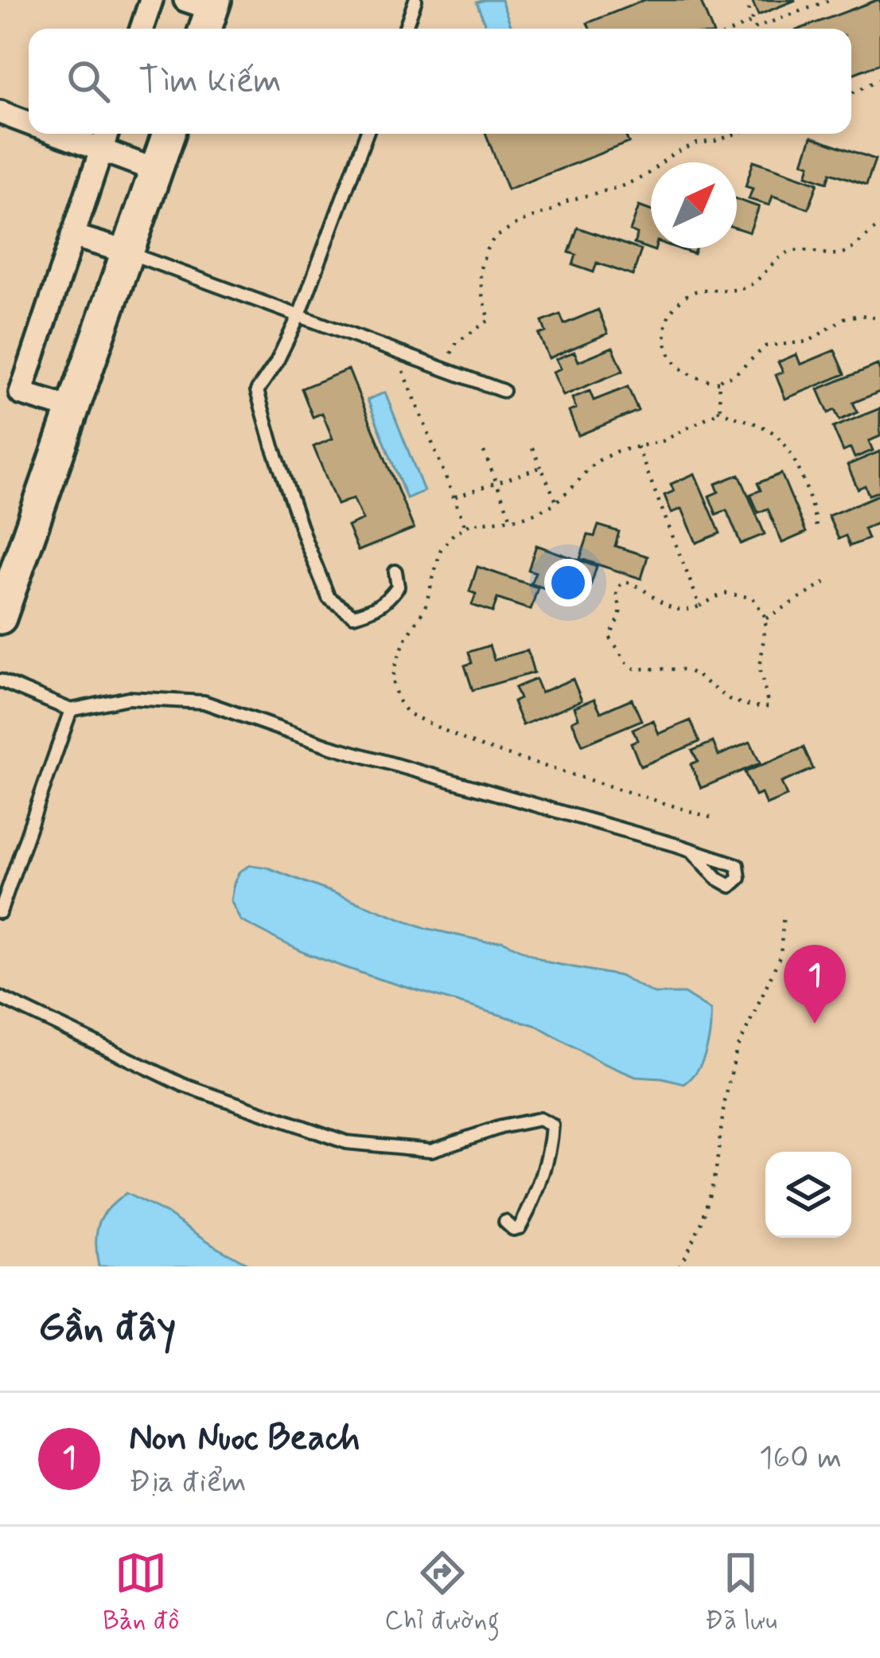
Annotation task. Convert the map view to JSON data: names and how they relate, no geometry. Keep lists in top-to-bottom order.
{
  "north": "top right",
  "page": {
    "search": "Tìm kiếm",
    "pins": "1",
    "heading": "Gần đây",
    "list": [
      {
        "mark": "1",
        "name": "Non Nuoc Beach",
        "note": "Địa điểm",
        "value": "160 m"
      }
    ],
    "nav": ["Bản đồ", "Chỉ đường", "Đã lưu"]
  }
}
